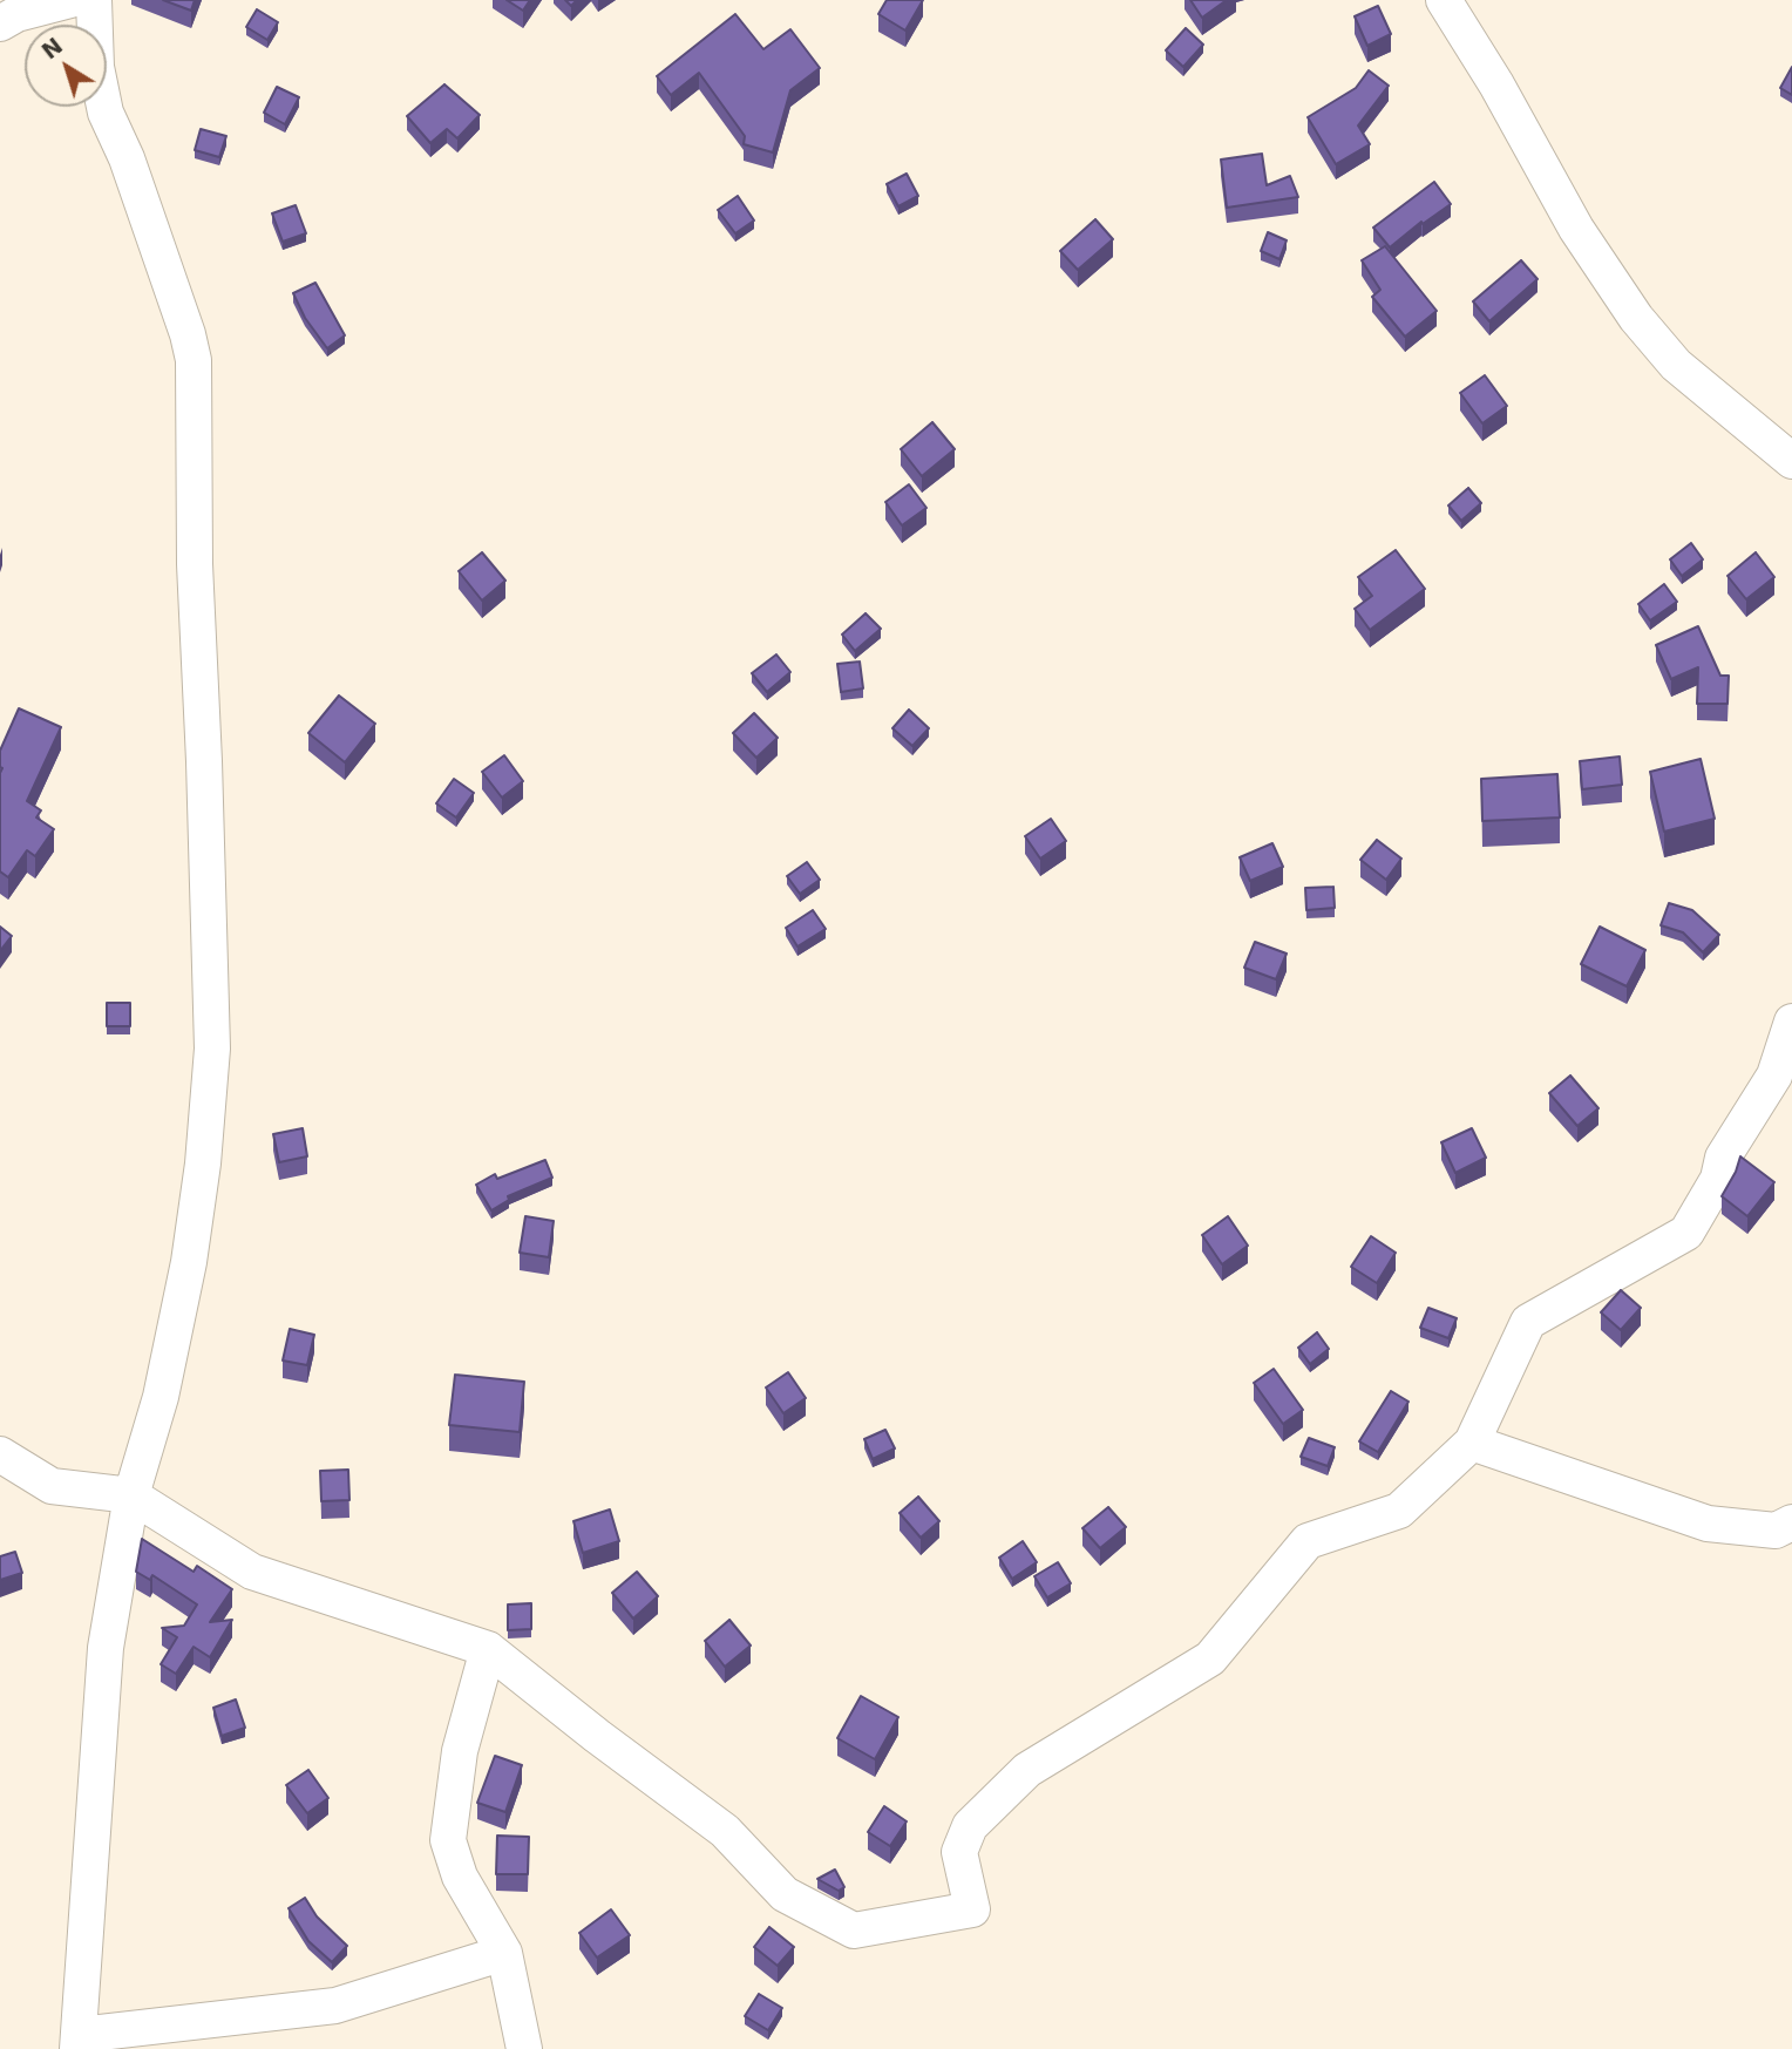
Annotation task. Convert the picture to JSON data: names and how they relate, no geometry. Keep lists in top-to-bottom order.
{
  "north": "top left"
}
